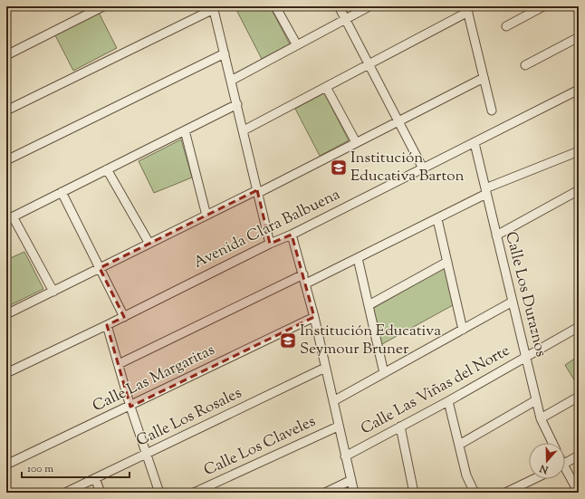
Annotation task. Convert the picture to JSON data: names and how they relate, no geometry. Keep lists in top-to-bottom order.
{
  "streets": {
    "street": [
      "Avenida Clara Balbuena",
      "Calle Los Duraznos",
      "Calle Las Margaritas",
      "Calle Las Viñas del Norte",
      "Calle Los Rosales",
      "Calle Los Claveles"
    ]
  },
  "crossings": [
    ["Avenida Clara Balbuena", "Calle Los Duraznos"],
    ["Calle Los Duraznos", "Calle Las Viñas del Norte"]
  ],
  "places": {
    "school or university": ["Institución Educativa Barton", "Institución Educativa Seymour Bruner"]
  },
  "scale_bar": "100 m",
  "north": "bottom"
}
